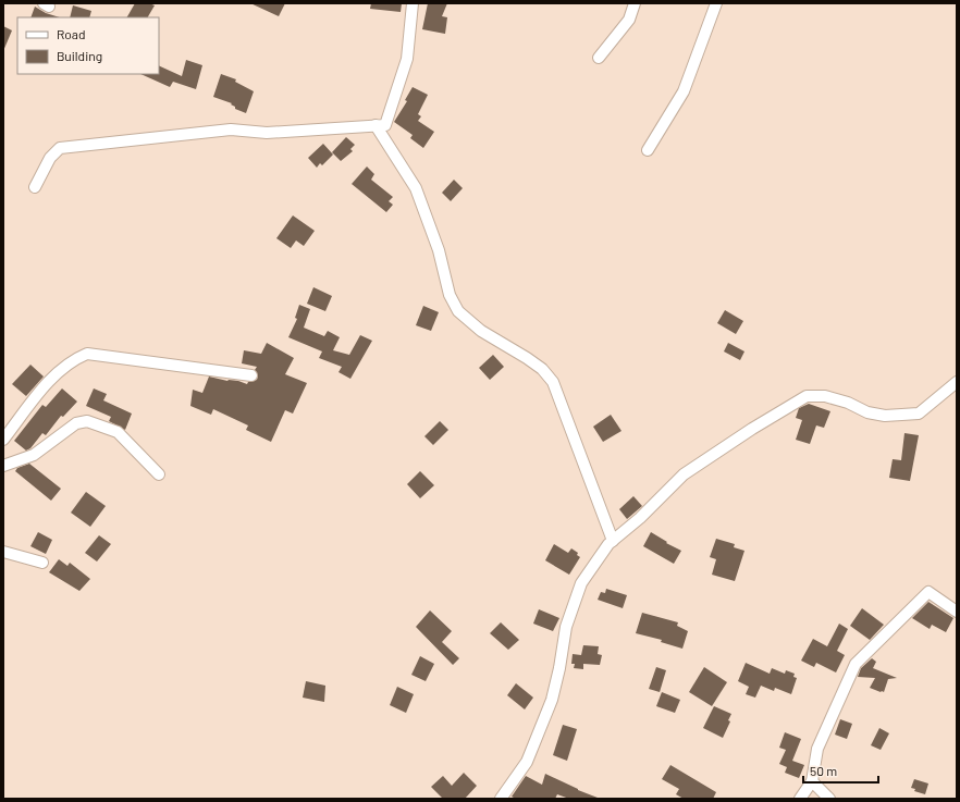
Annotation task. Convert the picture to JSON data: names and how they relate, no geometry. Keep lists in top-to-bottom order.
{
  "legend": ["Road", "Building"],
  "scale_bar": "50 m"
}
